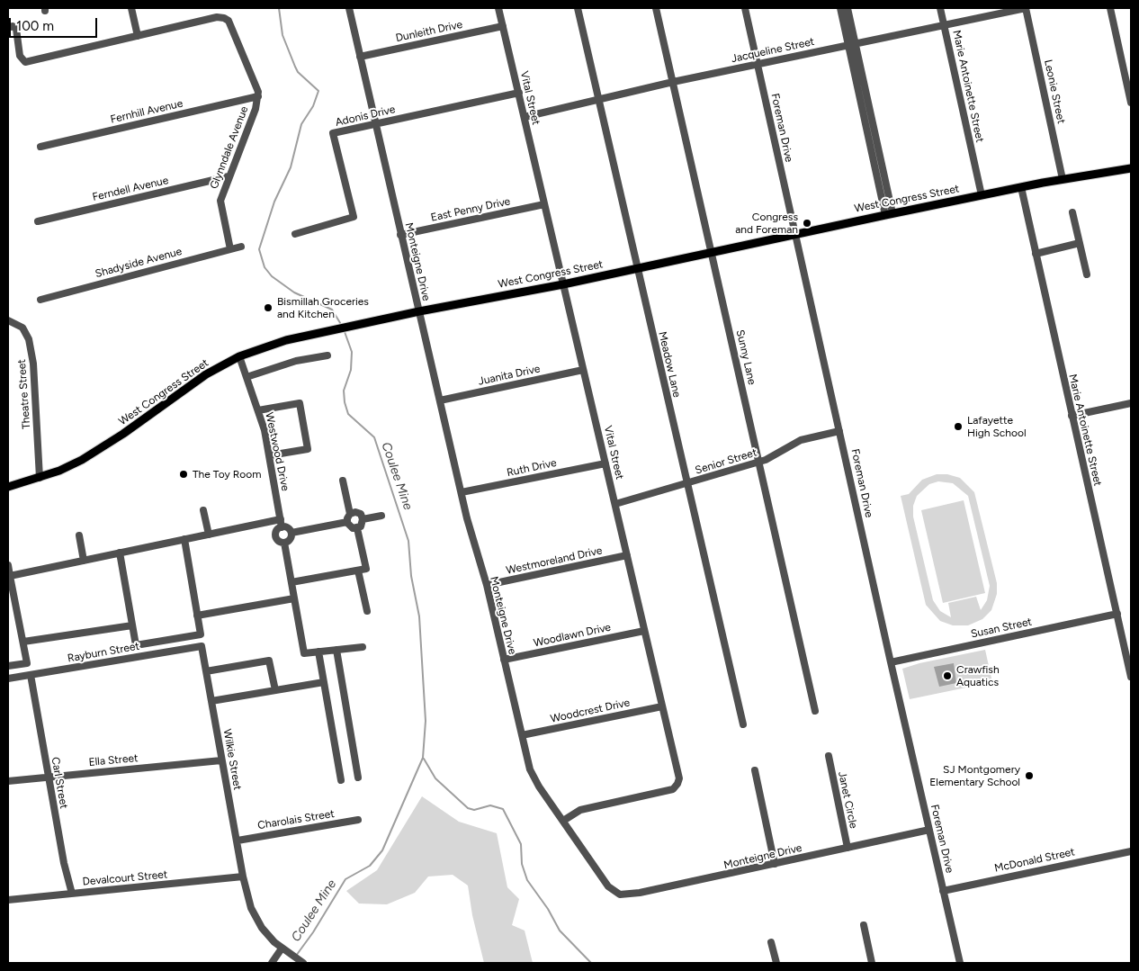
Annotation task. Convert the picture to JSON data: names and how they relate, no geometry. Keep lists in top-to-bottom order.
{
  "streets": {
    "main road": ["West Congress Street"],
    "street": [
      "Dunleith Drive",
      "Jacqueline Street",
      "Marie Antoinette Street",
      "Leonie Street",
      "Vital Street",
      "Fernhill Avenue",
      "Adonis Drive",
      "Foreman Drive",
      "Glynndale Avenue",
      "Ferndell Avenue",
      "East Penny Drive",
      "Monteigne Drive",
      "Shadyside Avenue",
      "Sunny Lane",
      "Meadow Lane",
      "Juanita Drive",
      "Theatre Street",
      "Westwood Drive",
      "Senior Street",
      "Ruth Drive",
      "Westmoreland Drive",
      "Susan Street",
      "Woodlawn Drive",
      "Rayburn Street",
      "Woodcrest Drive",
      "Wilkie Street",
      "Ella Street",
      "Carl Street",
      "Janet Circle",
      "Charolais Street",
      "McDonald Street",
      "Devalcourt Street"
    ]
  },
  "crossings": [
    ["Dunleith Drive", "Vital Street"],
    ["Dunleith Drive", "Monteigne Drive"],
    ["Jacqueline Street", "Marie Antoinette Street"],
    ["Jacqueline Street", "Leonie Street"],
    ["Jacqueline Street", "Vital Street"],
    ["Jacqueline Street", "Foreman Drive"],
    ["Jacqueline Street", "Sunny Lane"],
    ["Jacqueline Street", "Meadow Lane"],
    ["Marie Antoinette Street", "West Congress Street"],
    ["Marie Antoinette Street", "Susan Street"],
    ["Leonie Street", "West Congress Street"],
    ["Vital Street", "Adonis Drive"],
    ["Vital Street", "West Congress Street"],
    ["Vital Street", "East Penny Drive"],
    ["Vital Street", "Monteigne Drive"],
    ["Vital Street", "Juanita Drive"],
    ["Vital Street", "Senior Street"],
    ["Vital Street", "Ruth Drive"],
    ["Vital Street", "Westmoreland Drive"],
    ["Vital Street", "Woodlawn Drive"],
    ["Vital Street", "Woodcrest Drive"],
    ["Fernhill Avenue", "Glynndale Avenue"],
    ["Adonis Drive", "Monteigne Drive"],
    ["Foreman Drive", "West Congress Street"],
    ["Foreman Drive", "Monteigne Drive"],
    ["Foreman Drive", "Senior Street"],
    ["Foreman Drive", "Susan Street"],
    ["Foreman Drive", "McDonald Street"],
    ["Glynndale Avenue", "Ferndell Avenue"],
    ["Glynndale Avenue", "Shadyside Avenue"],
    ["West Congress Street", "Monteigne Drive"],
    ["West Congress Street", "Sunny Lane"],
    ["West Congress Street", "Meadow Lane"],
    ["West Congress Street", "Theatre Street"],
    ["West Congress Street", "Westwood Drive"],
    ["East Penny Drive", "Monteigne Drive"],
    ["Monteigne Drive", "Juanita Drive"],
    ["Monteigne Drive", "Ruth Drive"],
    ["Monteigne Drive", "Westmoreland Drive"],
    ["Monteigne Drive", "Woodlawn Drive"],
    ["Monteigne Drive", "Woodcrest Drive"],
    ["Monteigne Drive", "Janet Circle"],
    ["Sunny Lane", "Senior Street"],
    ["Meadow Lane", "Senior Street"],
    ["Rayburn Street", "Wilkie Street"],
    ["Rayburn Street", "Carl Street"],
    ["Wilkie Street", "Ella Street"],
    ["Wilkie Street", "Charolais Street"],
    ["Wilkie Street", "Devalcourt Street"],
    ["Ella Street", "Carl Street"],
    ["Carl Street", "Devalcourt Street"]
  ],
  "water": ["Coulee Mine"],
  "places": [
    "Congress and Foreman",
    "Bismillah Groceries and Kitchen",
    "Lafayette High School",
    "The Toy Room",
    "Crawfish Aquatics",
    "SJ Montgomery Elementary School"
  ],
  "scale_bar": "100 m"
}
